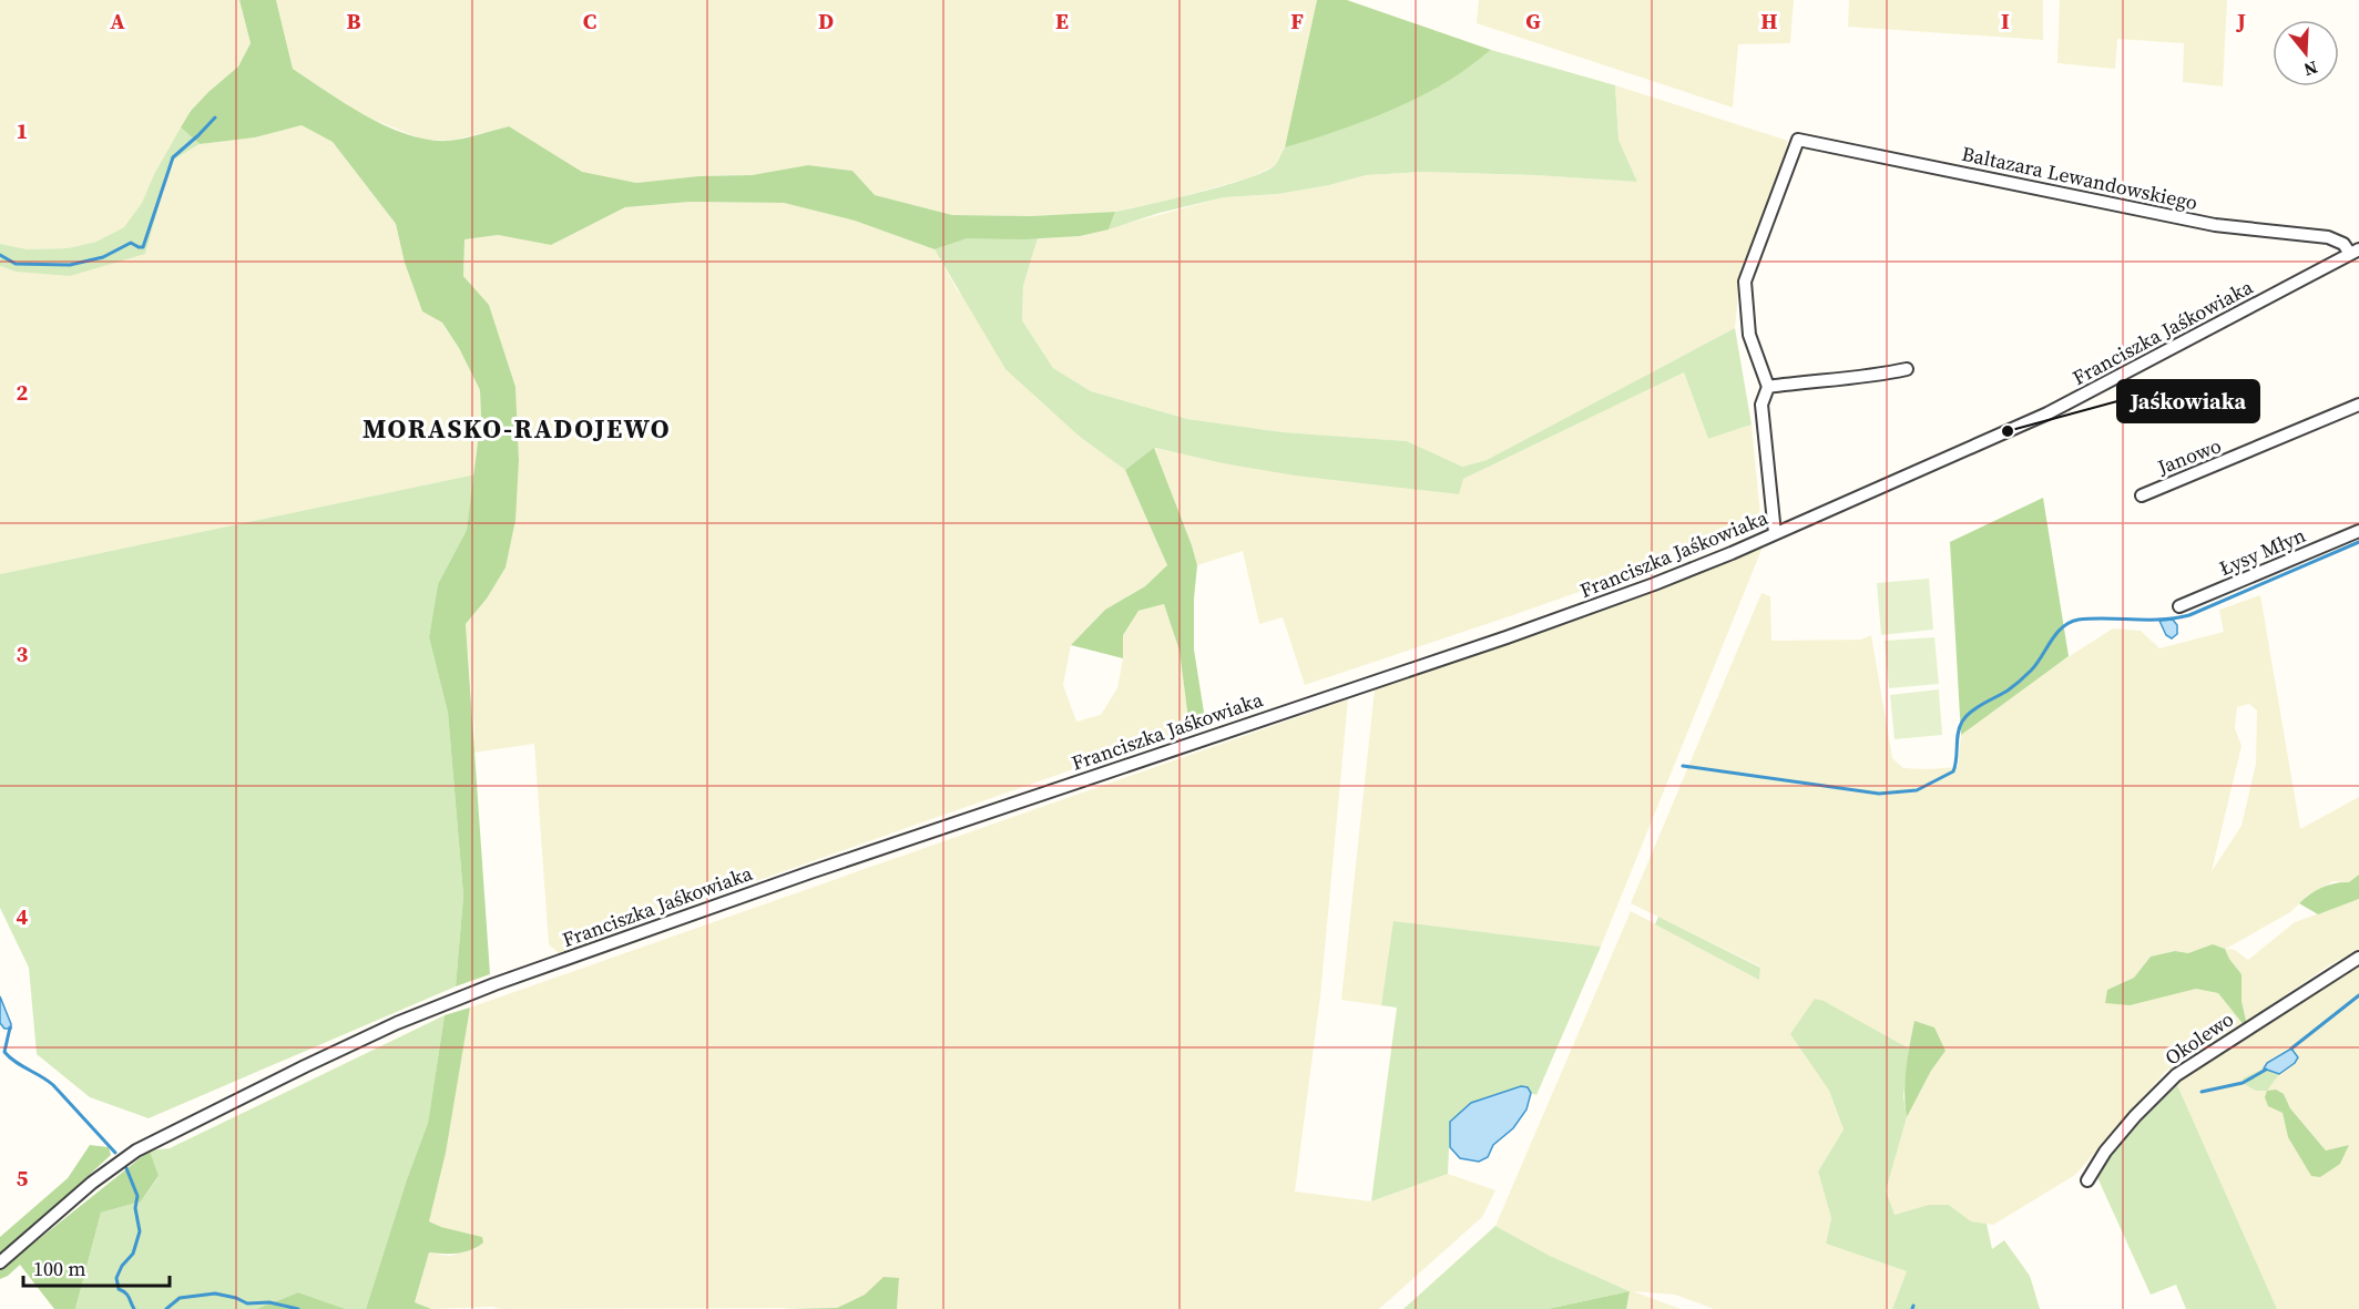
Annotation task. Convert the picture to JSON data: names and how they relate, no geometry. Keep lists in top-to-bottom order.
{
  "streets": {
    "street": [
      "Baltazara Lewandowskiego",
      "Franciszka Jaśkowiaka",
      "Janowo",
      "Łysy Młyn",
      "Okolewo"
    ]
  },
  "crossings": [
    ["Baltazara Lewandowskiego", "Franciszka Jaśkowiaka"]
  ],
  "districts": ["MORASKO-RADOJEWO"],
  "places": ["Jaśkowiaka"],
  "scale_bar": "100 m",
  "north": "bottom",
  "grid": {
    "columns": [
      "A",
      "B",
      "C",
      "D",
      "E",
      "F",
      "G",
      "H",
      "I",
      "J"
    ],
    "rows": [
      "1",
      "2",
      "3",
      "4",
      "5"
    ]
  }
}
